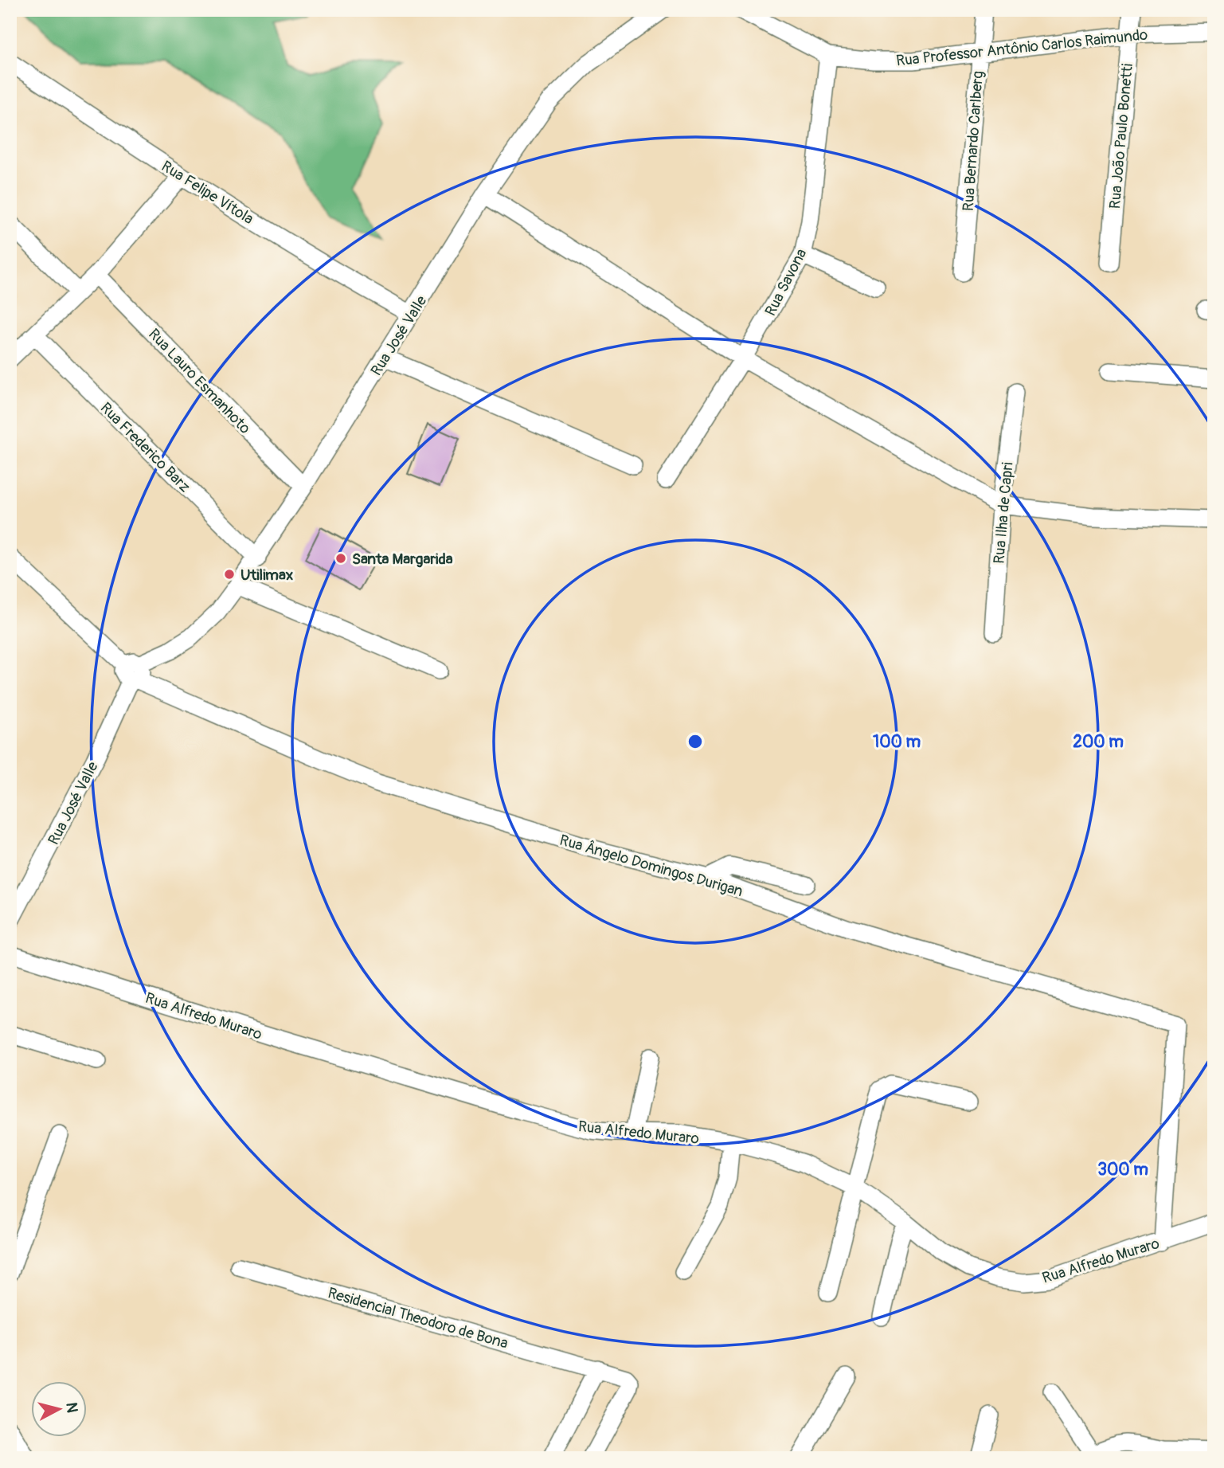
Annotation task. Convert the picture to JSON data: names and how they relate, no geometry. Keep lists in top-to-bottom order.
{
  "streets": {
    "street": [
      "Rua Professor Antônio Carlos Raimundo",
      "Rua João Paulo Bonetti",
      "Rua Bernardo Carlberg",
      "Rua Felipe Vítola",
      "Rua Savona",
      "Rua José Valle",
      "Rua Lauro Esmanhoto",
      "Rua Frederico Barz",
      "Rua Ilha de Capri",
      "Rua Ângelo Domingos Durigan",
      "Rua Alfredo Muraro",
      "Residencial Theodoro de Bona"
    ]
  },
  "crossings": [
    ["Rua Professor Antônio Carlos Raimundo", "Rua João Paulo Bonetti"],
    ["Rua Professor Antônio Carlos Raimundo", "Rua Bernardo Carlberg"],
    ["Rua Professor Antônio Carlos Raimundo", "Rua Savona"],
    ["Rua Felipe Vítola", "Rua José Valle"],
    ["Rua José Valle", "Rua Lauro Esmanhoto"],
    ["Rua José Valle", "Rua Frederico Barz"],
    ["Rua José Valle", "Rua Ângelo Domingos Durigan"],
    ["Rua Ângelo Domingos Durigan", "Rua Alfredo Muraro"]
  ],
  "places": ["Santa Margarida", "Utilimax"],
  "north": "right",
  "rings": ["100 m", "200 m", "300 m"]
}
